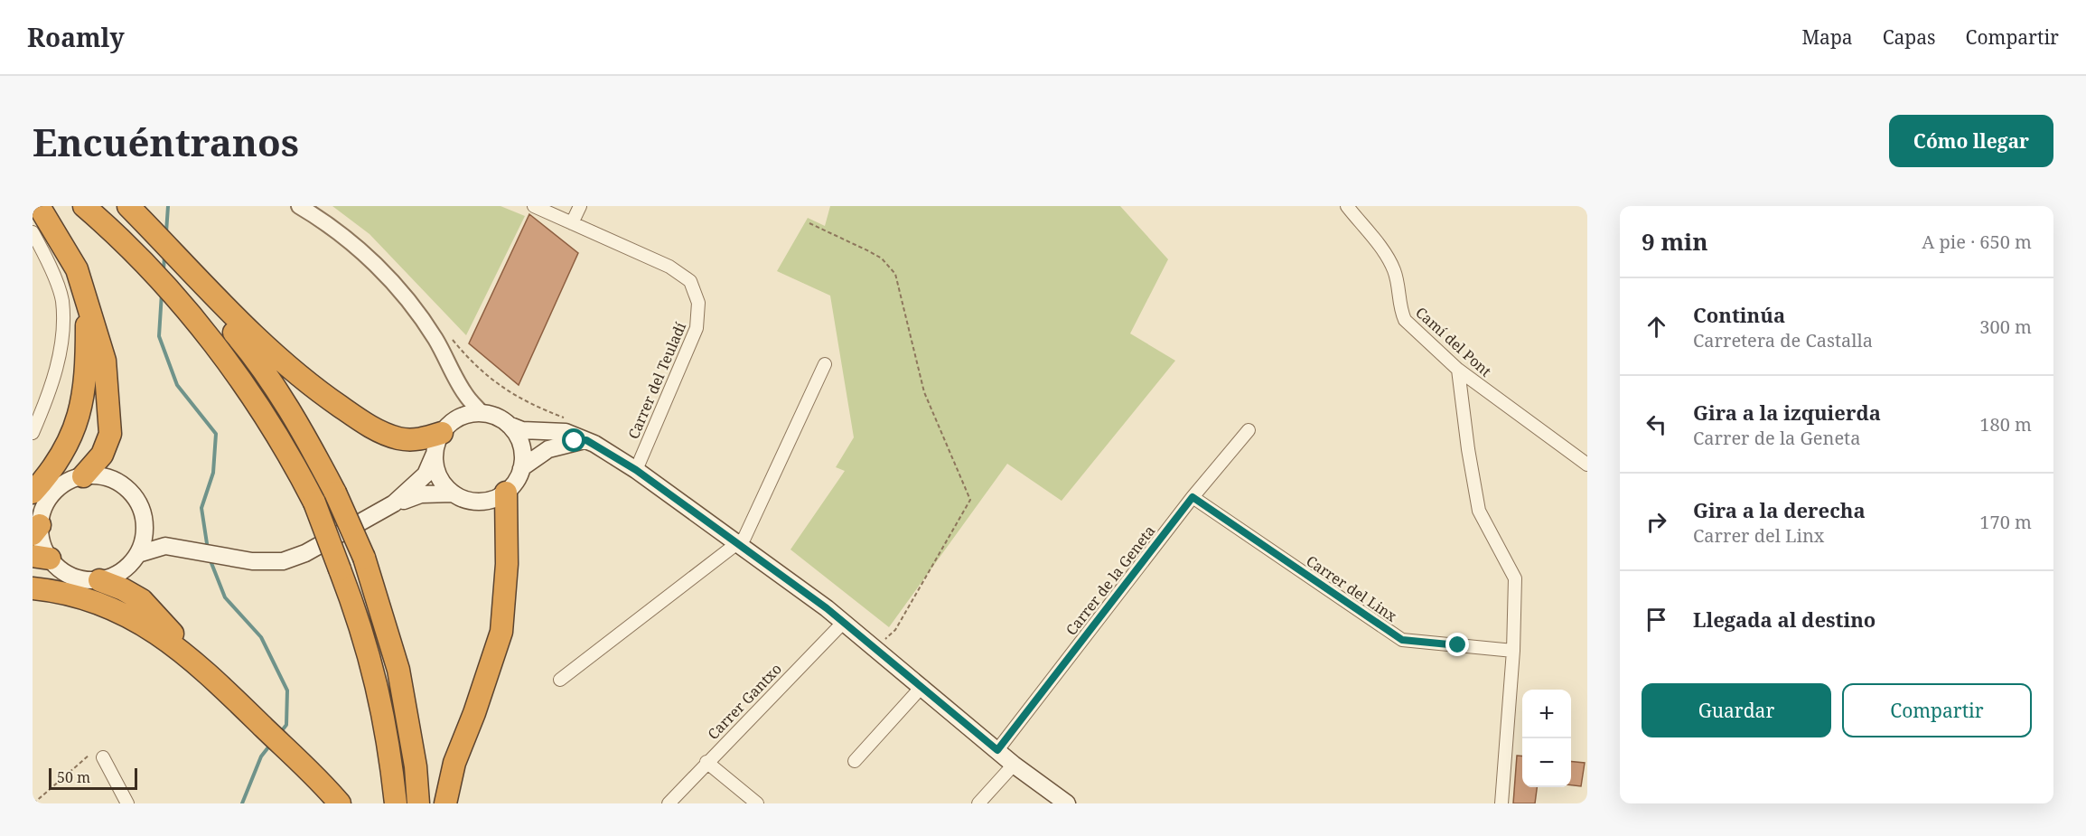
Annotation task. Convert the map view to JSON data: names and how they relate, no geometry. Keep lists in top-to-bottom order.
{
  "streets": {
    "street": [
      "Camí del Pont",
      "Carrer del Teuladí",
      "Carrer de la Geneta",
      "Carrer del Linx",
      "Carrer Gantxo"
    ]
  },
  "crossings": [
    ["Carrer de la Geneta", "Carrer del Linx"]
  ],
  "scale_bar": "50 m",
  "page": {
    "header": "Roamly",
    "nav": ["Mapa", "Capas", "Compartir"],
    "buttons": [
      "Cómo llegar",
      ["Guardar", "Compartir"]
    ],
    "title": "Encuéntranos",
    "heading": ["9 min", "A pie · 650 m"],
    "list": [
      ["Continúa", "Carretera de Castalla", "300 m"],
      ["Gira a la izquierda", "Carrer de la Geneta", "180 m"],
      ["Gira a la derecha", "Carrer del Linx", "170 m"],
      "Llegada al destino"
    ],
    "map_buttons": ["+", "−"],
    "scale": "50 m"
  }
}
